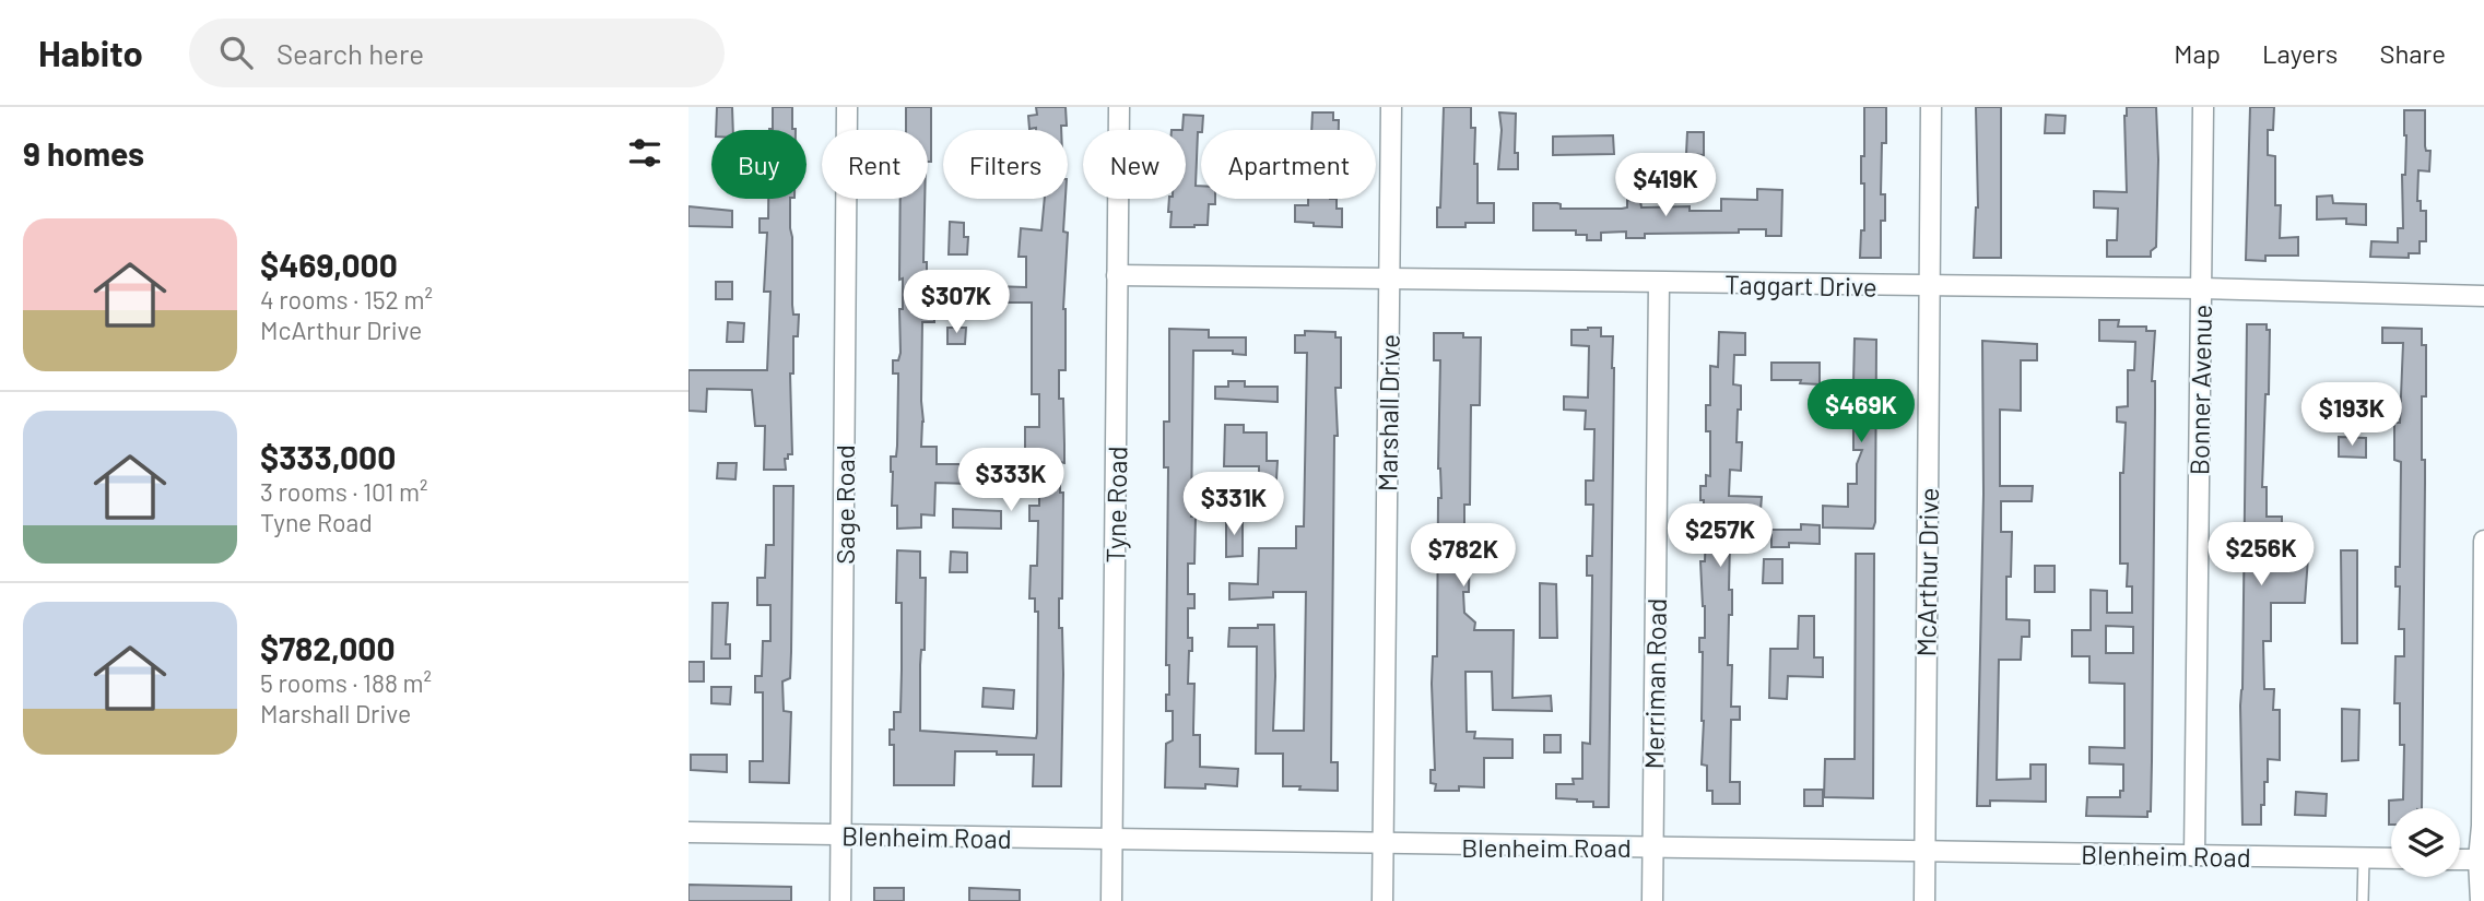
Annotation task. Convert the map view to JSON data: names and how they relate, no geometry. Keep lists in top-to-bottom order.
{
  "streets": {
    "street": [
      "Taggart Drive",
      "Bonner Avenue",
      "Marshall Drive",
      "Sage Road",
      "Tyne Road",
      "McArthur Drive",
      "Merriman Road",
      "Blenheim Road"
    ]
  },
  "crossings": [
    ["Taggart Drive", "Bonner Avenue"],
    ["Taggart Drive", "Marshall Drive"],
    ["Taggart Drive", "Tyne Road"],
    ["Taggart Drive", "McArthur Drive"],
    ["Taggart Drive", "Merriman Road"],
    ["Bonner Avenue", "Blenheim Road"],
    ["Marshall Drive", "Blenheim Road"],
    ["Sage Road", "Blenheim Road"],
    ["Tyne Road", "Blenheim Road"],
    ["McArthur Drive", "Blenheim Road"],
    ["Merriman Road", "Blenheim Road"]
  ],
  "page": {
    "header": "Habito",
    "search": "Search here",
    "nav": ["Map", "Layers", "Share"],
    "heading": "9 homes",
    "chip": [
      "Buy",
      "Rent",
      "Filters",
      "New",
      "Apartment"
    ],
    "price": [
      "$419K",
      "$307K",
      "$469K",
      "$193K",
      "$333K",
      "$331K",
      "$257K",
      "$256K",
      "$782K"
    ],
    "list": [
      {
        "name": "$469,000",
        "note": "4 rooms · 152 m² · McArthur Drive"
      },
      {
        "name": "$333,000",
        "note": "3 rooms · 101 m² · Tyne Road"
      },
      {
        "name": "$782,000",
        "note": "5 rooms · 188 m² · Marshall Drive"
      }
    ]
  }
}
